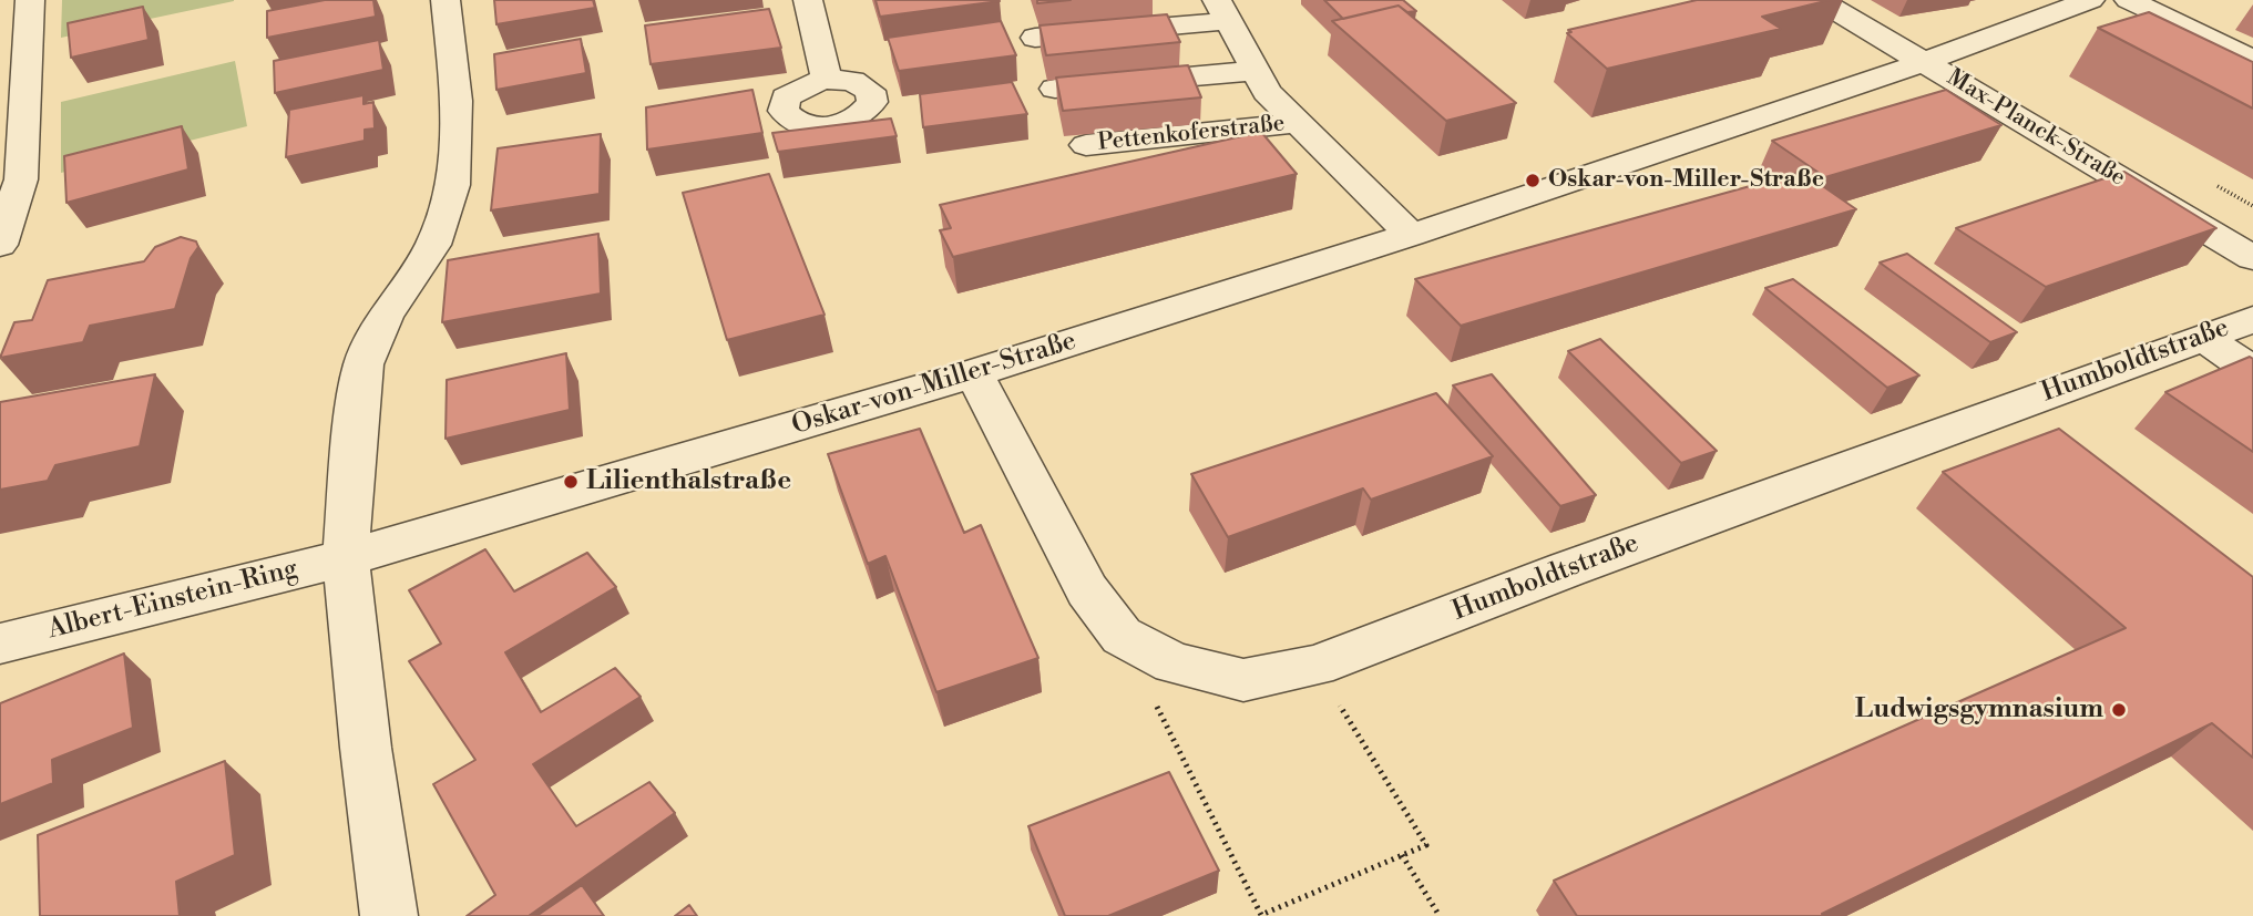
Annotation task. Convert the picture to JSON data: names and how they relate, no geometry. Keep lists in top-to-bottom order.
{
  "streets": {
    "street": [
      "Max-Planck-Straße",
      "Pettenkoferstraße",
      "Humboldtstraße",
      "Oskar-von-Miller-Straße",
      "Albert-Einstein-Ring"
    ]
  },
  "crossings": [
    ["Max-Planck-Straße", "Oskar-von-Miller-Straße"],
    ["Pettenkoferstraße", "Oskar-von-Miller-Straße"],
    ["Humboldtstraße", "Oskar-von-Miller-Straße"],
    ["Oskar-von-Miller-Straße", "Albert-Einstein-Ring"]
  ],
  "places": ["Oskar-von-Miller-Straße", "Lilienthalstraße", "Ludwigsgymnasium"]
}
